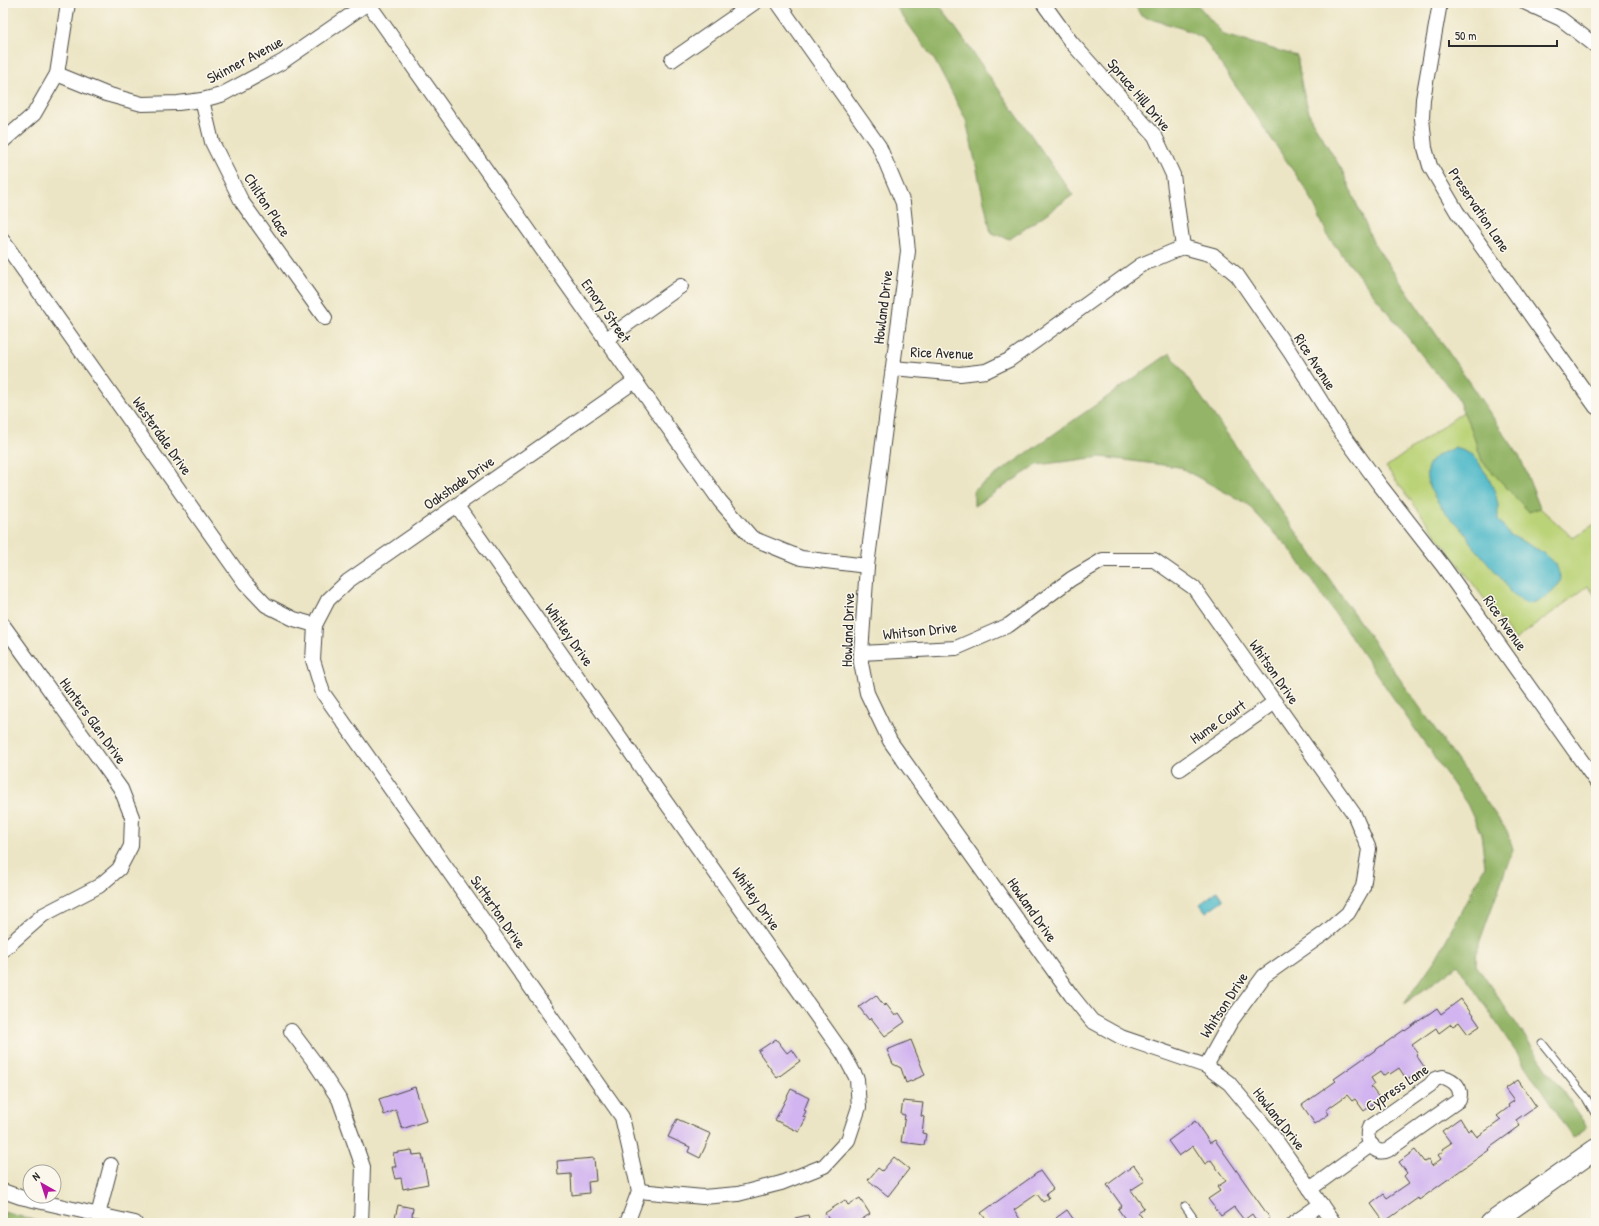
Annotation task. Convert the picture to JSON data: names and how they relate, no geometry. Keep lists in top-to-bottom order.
{
  "streets": {
    "street": [
      "Skinner Avenue",
      "Spruce Hill Drive",
      "Chilton Place",
      "Preservation Lane",
      "Howland Drive",
      "Emory Street",
      "Rice Avenue",
      "Westerdale Drive",
      "Oakshade Drive",
      "Whitson Drive",
      "Whitley Drive",
      "Hunters Glen Drive",
      "Hume Court",
      "Sutterton Drive",
      "Cypress Lane"
    ]
  },
  "crossings": [
    ["Skinner Avenue", "Chilton Place"],
    ["Skinner Avenue", "Emory Street"],
    ["Spruce Hill Drive", "Rice Avenue"],
    ["Howland Drive", "Emory Street"],
    ["Howland Drive", "Rice Avenue"],
    ["Howland Drive", "Whitson Drive"],
    ["Emory Street", "Oakshade Drive"],
    ["Westerdale Drive", "Oakshade Drive"],
    ["Westerdale Drive", "Sutterton Drive"],
    ["Oakshade Drive", "Whitley Drive"],
    ["Oakshade Drive", "Sutterton Drive"],
    ["Whitson Drive", "Hume Court"],
    ["Whitley Drive", "Sutterton Drive"]
  ],
  "scale_bar": "50 m",
  "north": "top left"
}
